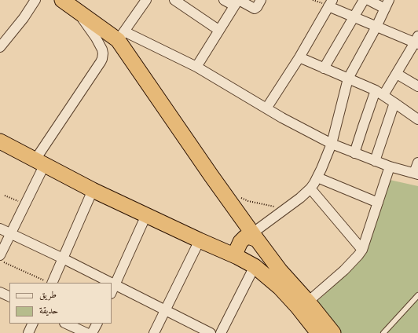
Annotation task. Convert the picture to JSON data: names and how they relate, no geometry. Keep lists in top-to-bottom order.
{
  "legend": ["طريق", "حديقة"]
}
